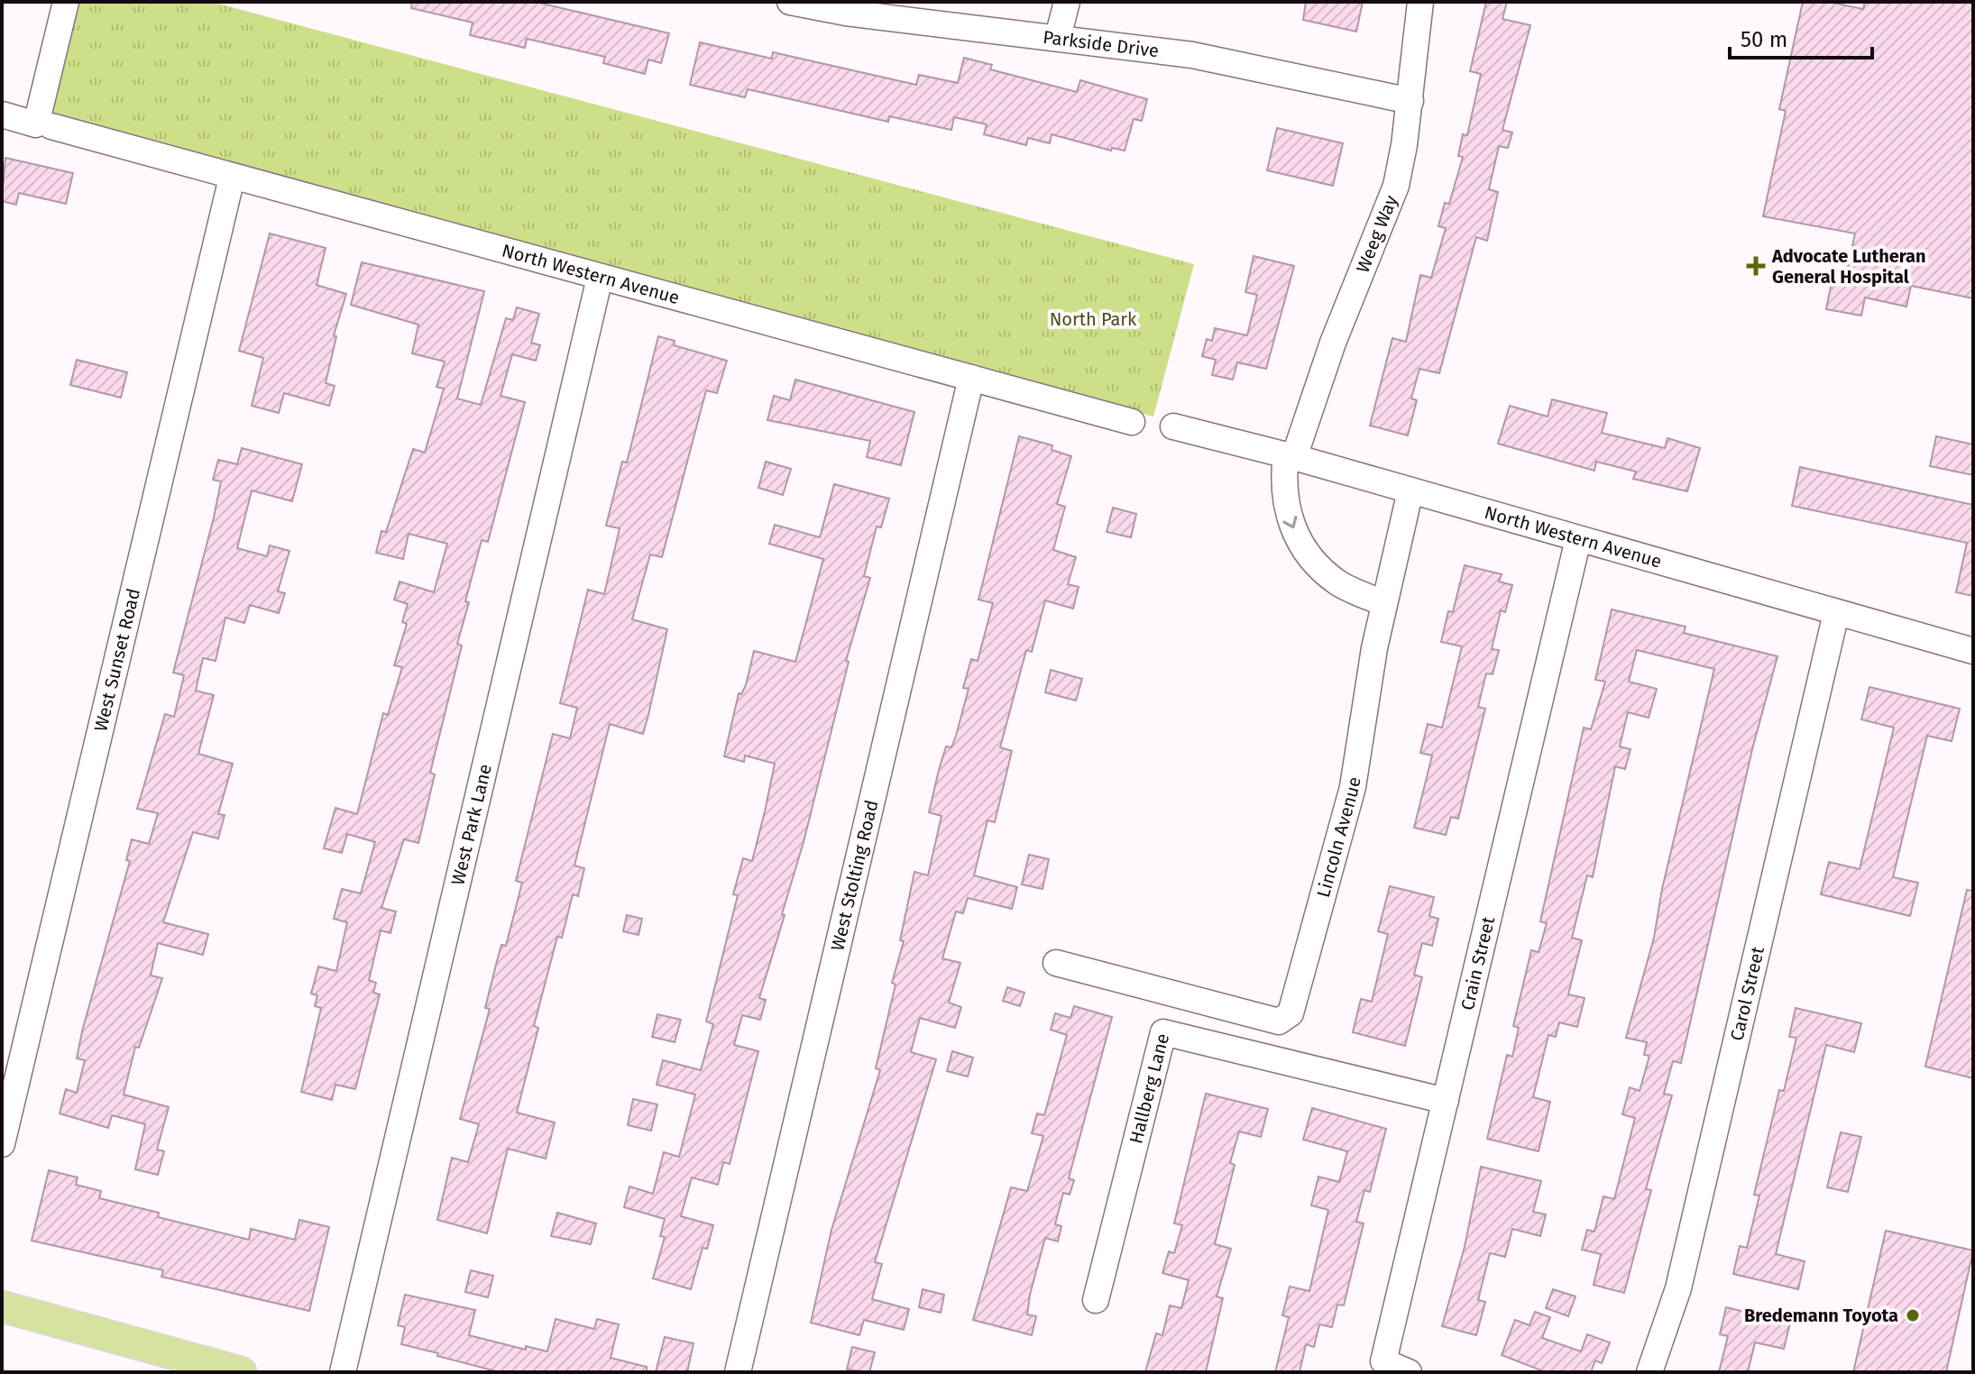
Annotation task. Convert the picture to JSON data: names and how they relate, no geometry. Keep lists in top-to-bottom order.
{
  "streets": {
    "street": [
      "Parkside Drive",
      "Weeg Way",
      "North Western Avenue",
      "West Sunset Road",
      "West Park Lane",
      "Lincoln Avenue",
      "West Stolting Road",
      "Crain Street",
      "Carol Street",
      "Hallberg Lane"
    ]
  },
  "crossings": [
    ["Parkside Drive", "Weeg Way"],
    ["Weeg Way", "North Western Avenue"],
    ["North Western Avenue", "West Sunset Road"],
    ["North Western Avenue", "West Park Lane"],
    ["North Western Avenue", "Lincoln Avenue"],
    ["North Western Avenue", "West Stolting Road"],
    ["North Western Avenue", "Crain Street"],
    ["North Western Avenue", "Carol Street"],
    ["Crain Street", "Hallberg Lane"]
  ],
  "parks": ["North Park"],
  "places": {
    "health": ["Advocate Lutheran General Hospital"],
    "other": ["Bredemann Toyota"]
  },
  "scale_bar": "50 m"
}
